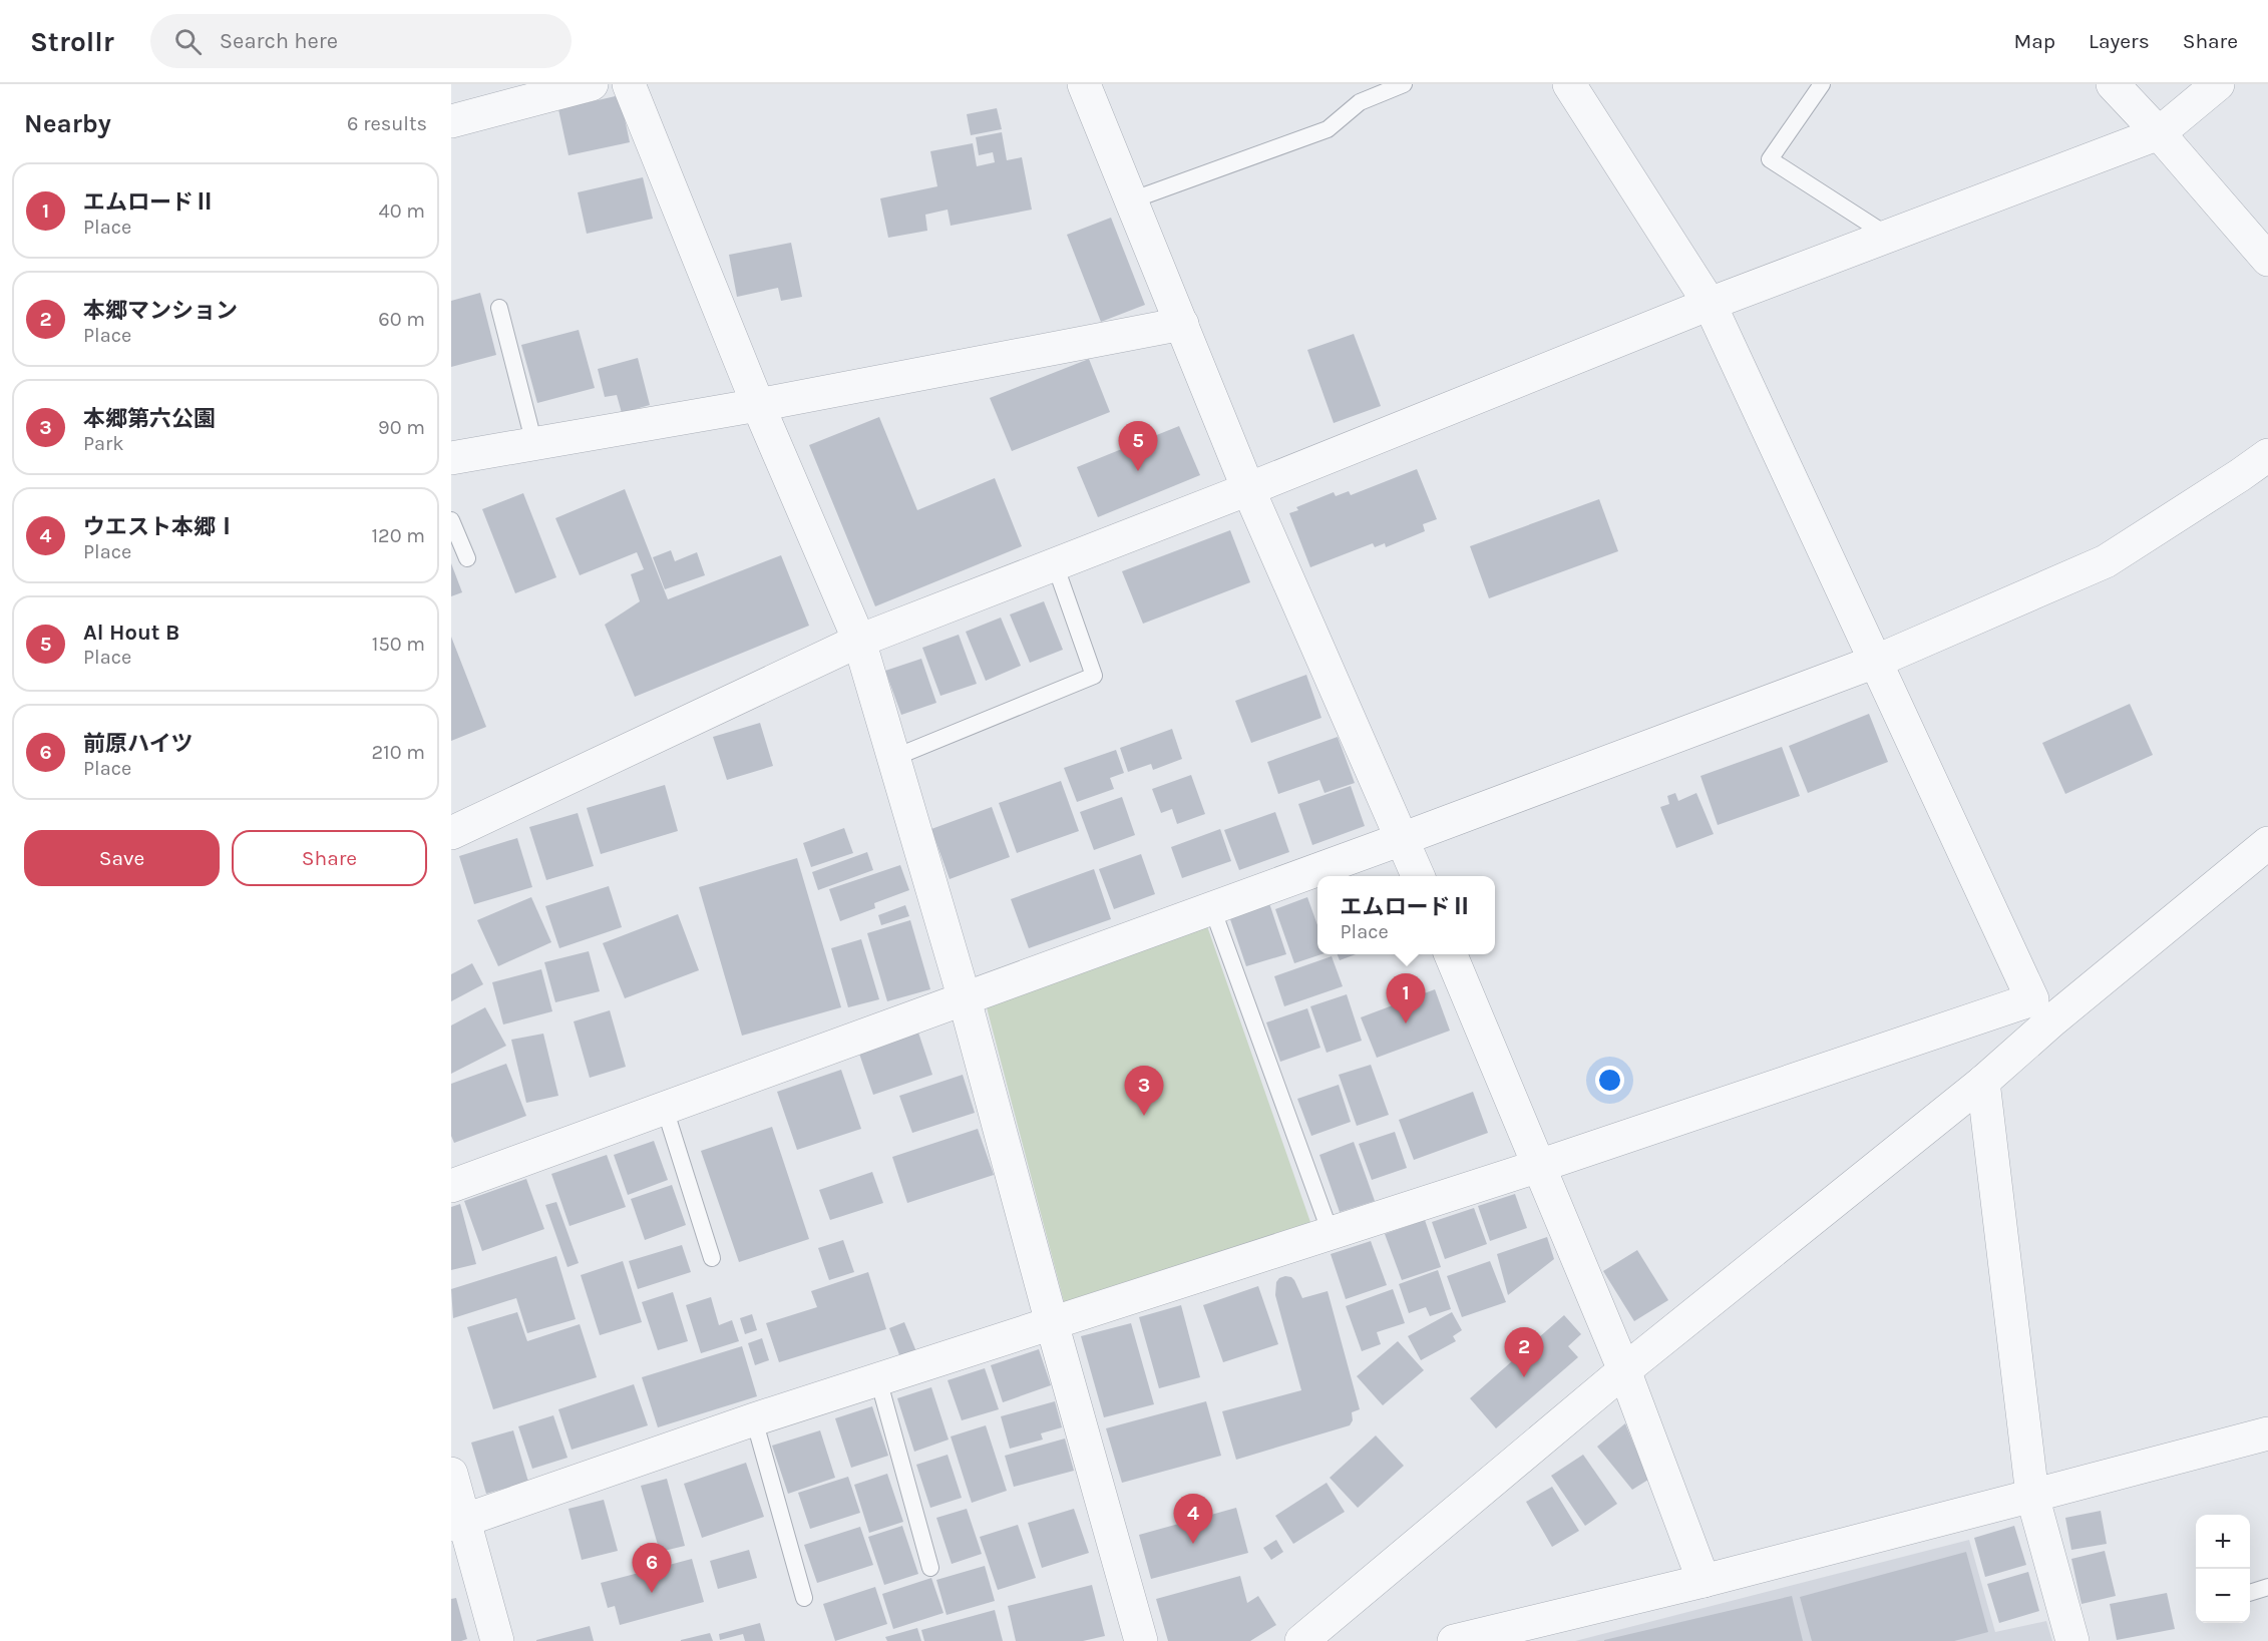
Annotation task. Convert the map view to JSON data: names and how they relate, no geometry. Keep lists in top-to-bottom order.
{
  "page": {
    "header": "Strollr",
    "search": "Search here",
    "nav": ["Map", "Layers", "Share"],
    "heading": ["Nearby", "6 results"],
    "list": [
      {
        "mark": "1",
        "name": "エムロードⅡ",
        "note": "Place",
        "value": "40 m"
      },
      {
        "mark": "2",
        "name": "本郷マンション",
        "note": "Place",
        "value": "60 m"
      },
      {
        "mark": "3",
        "name": "本郷第六公園",
        "note": "Park",
        "value": "90 m"
      },
      {
        "mark": "4",
        "name": "ウエスト本郷Ⅰ",
        "note": "Place",
        "value": "120 m"
      },
      {
        "mark": "5",
        "name": "Al Hout B",
        "note": "Place",
        "value": "150 m"
      },
      {
        "mark": "6",
        "name": "前原ハイツ",
        "note": "Place",
        "value": "210 m"
      }
    ],
    "pins": [
      "5",
      "1",
      "3",
      "2",
      "4",
      "6"
    ],
    "buttons": ["Save", "Share"],
    "popup": ["エムロードⅡ", "Place"],
    "map_buttons": ["+", "−"]
  }
}
